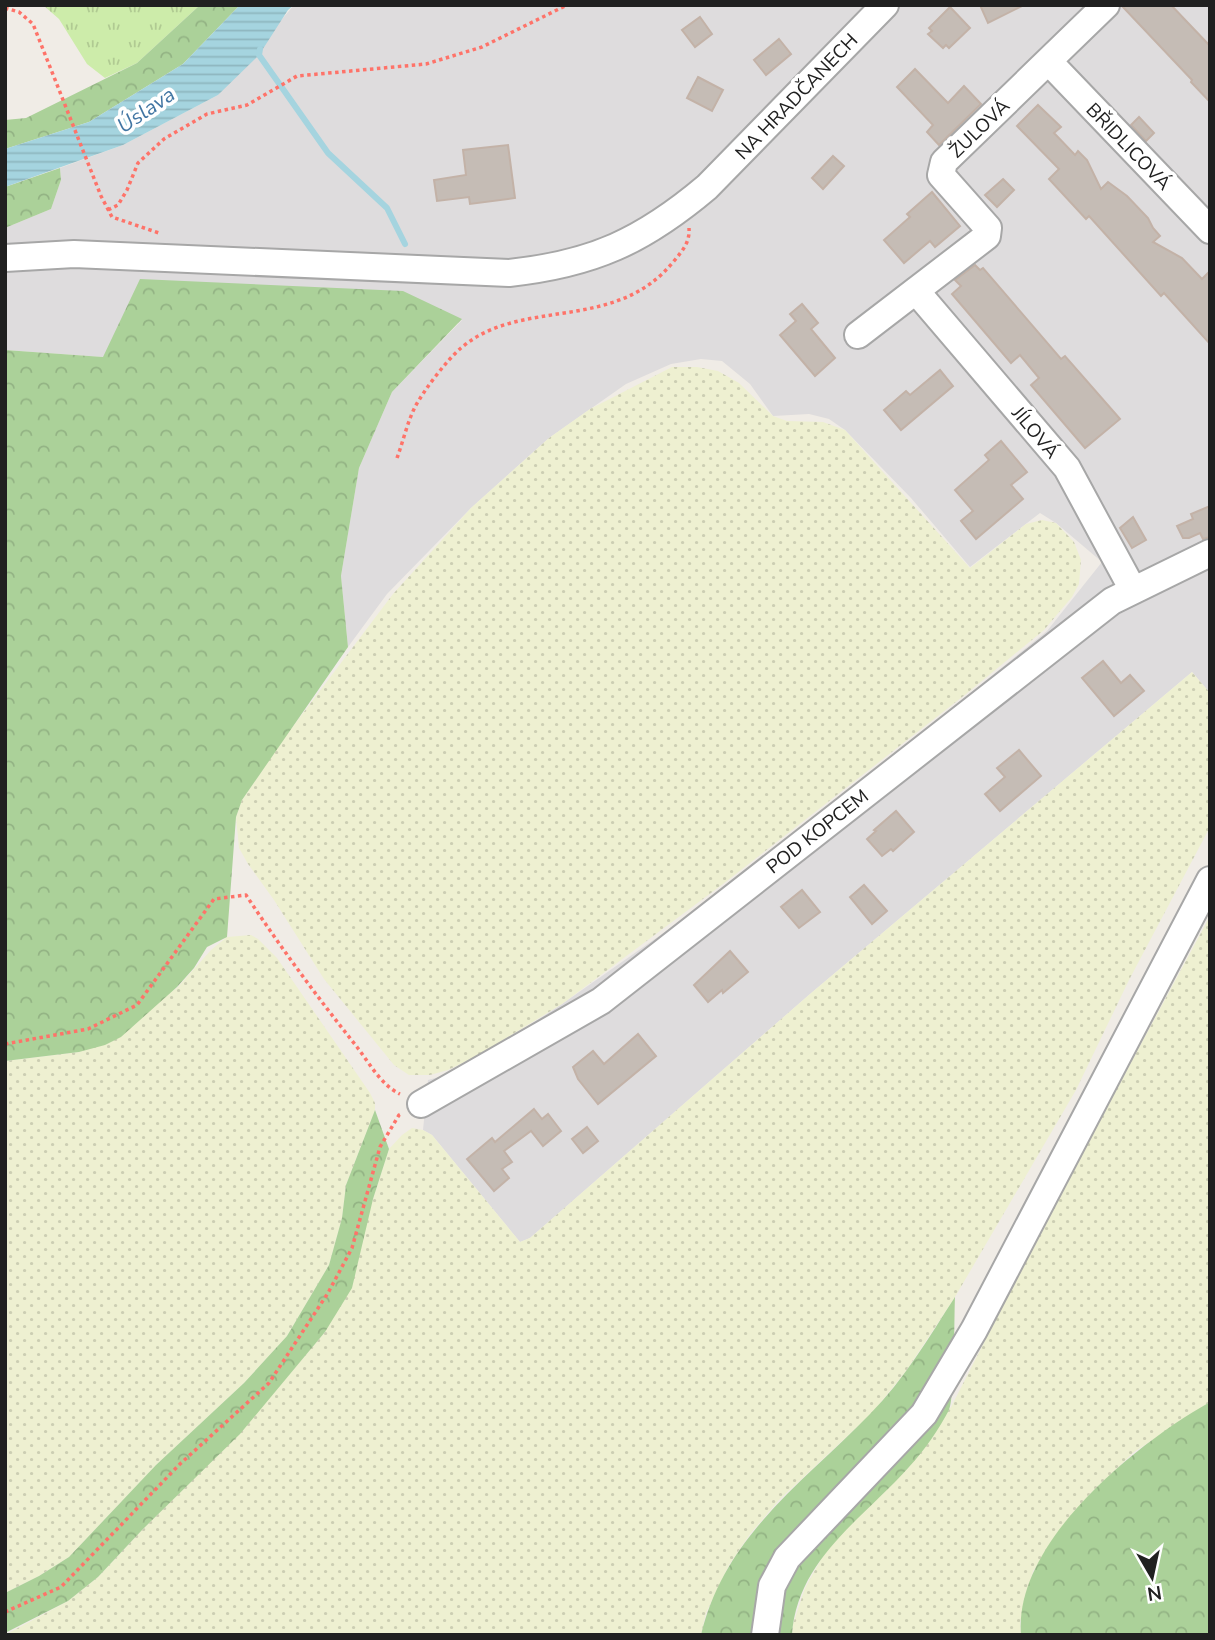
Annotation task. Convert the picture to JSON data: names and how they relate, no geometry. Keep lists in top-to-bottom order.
{
  "streets": {
    "street": [
      "NA HRADČANECH",
      "ŽULOVÁ",
      "BŘIDLICOVÁ",
      "JÍLOVÁ",
      "POD KOPCEM"
    ]
  },
  "crossings": [
    ["ŽULOVÁ", "BŘIDLICOVÁ"],
    ["ŽULOVÁ", "JÍLOVÁ"],
    ["JÍLOVÁ", "POD KOPCEM"]
  ],
  "water": ["Úslava"],
  "north": "bottom"
}
